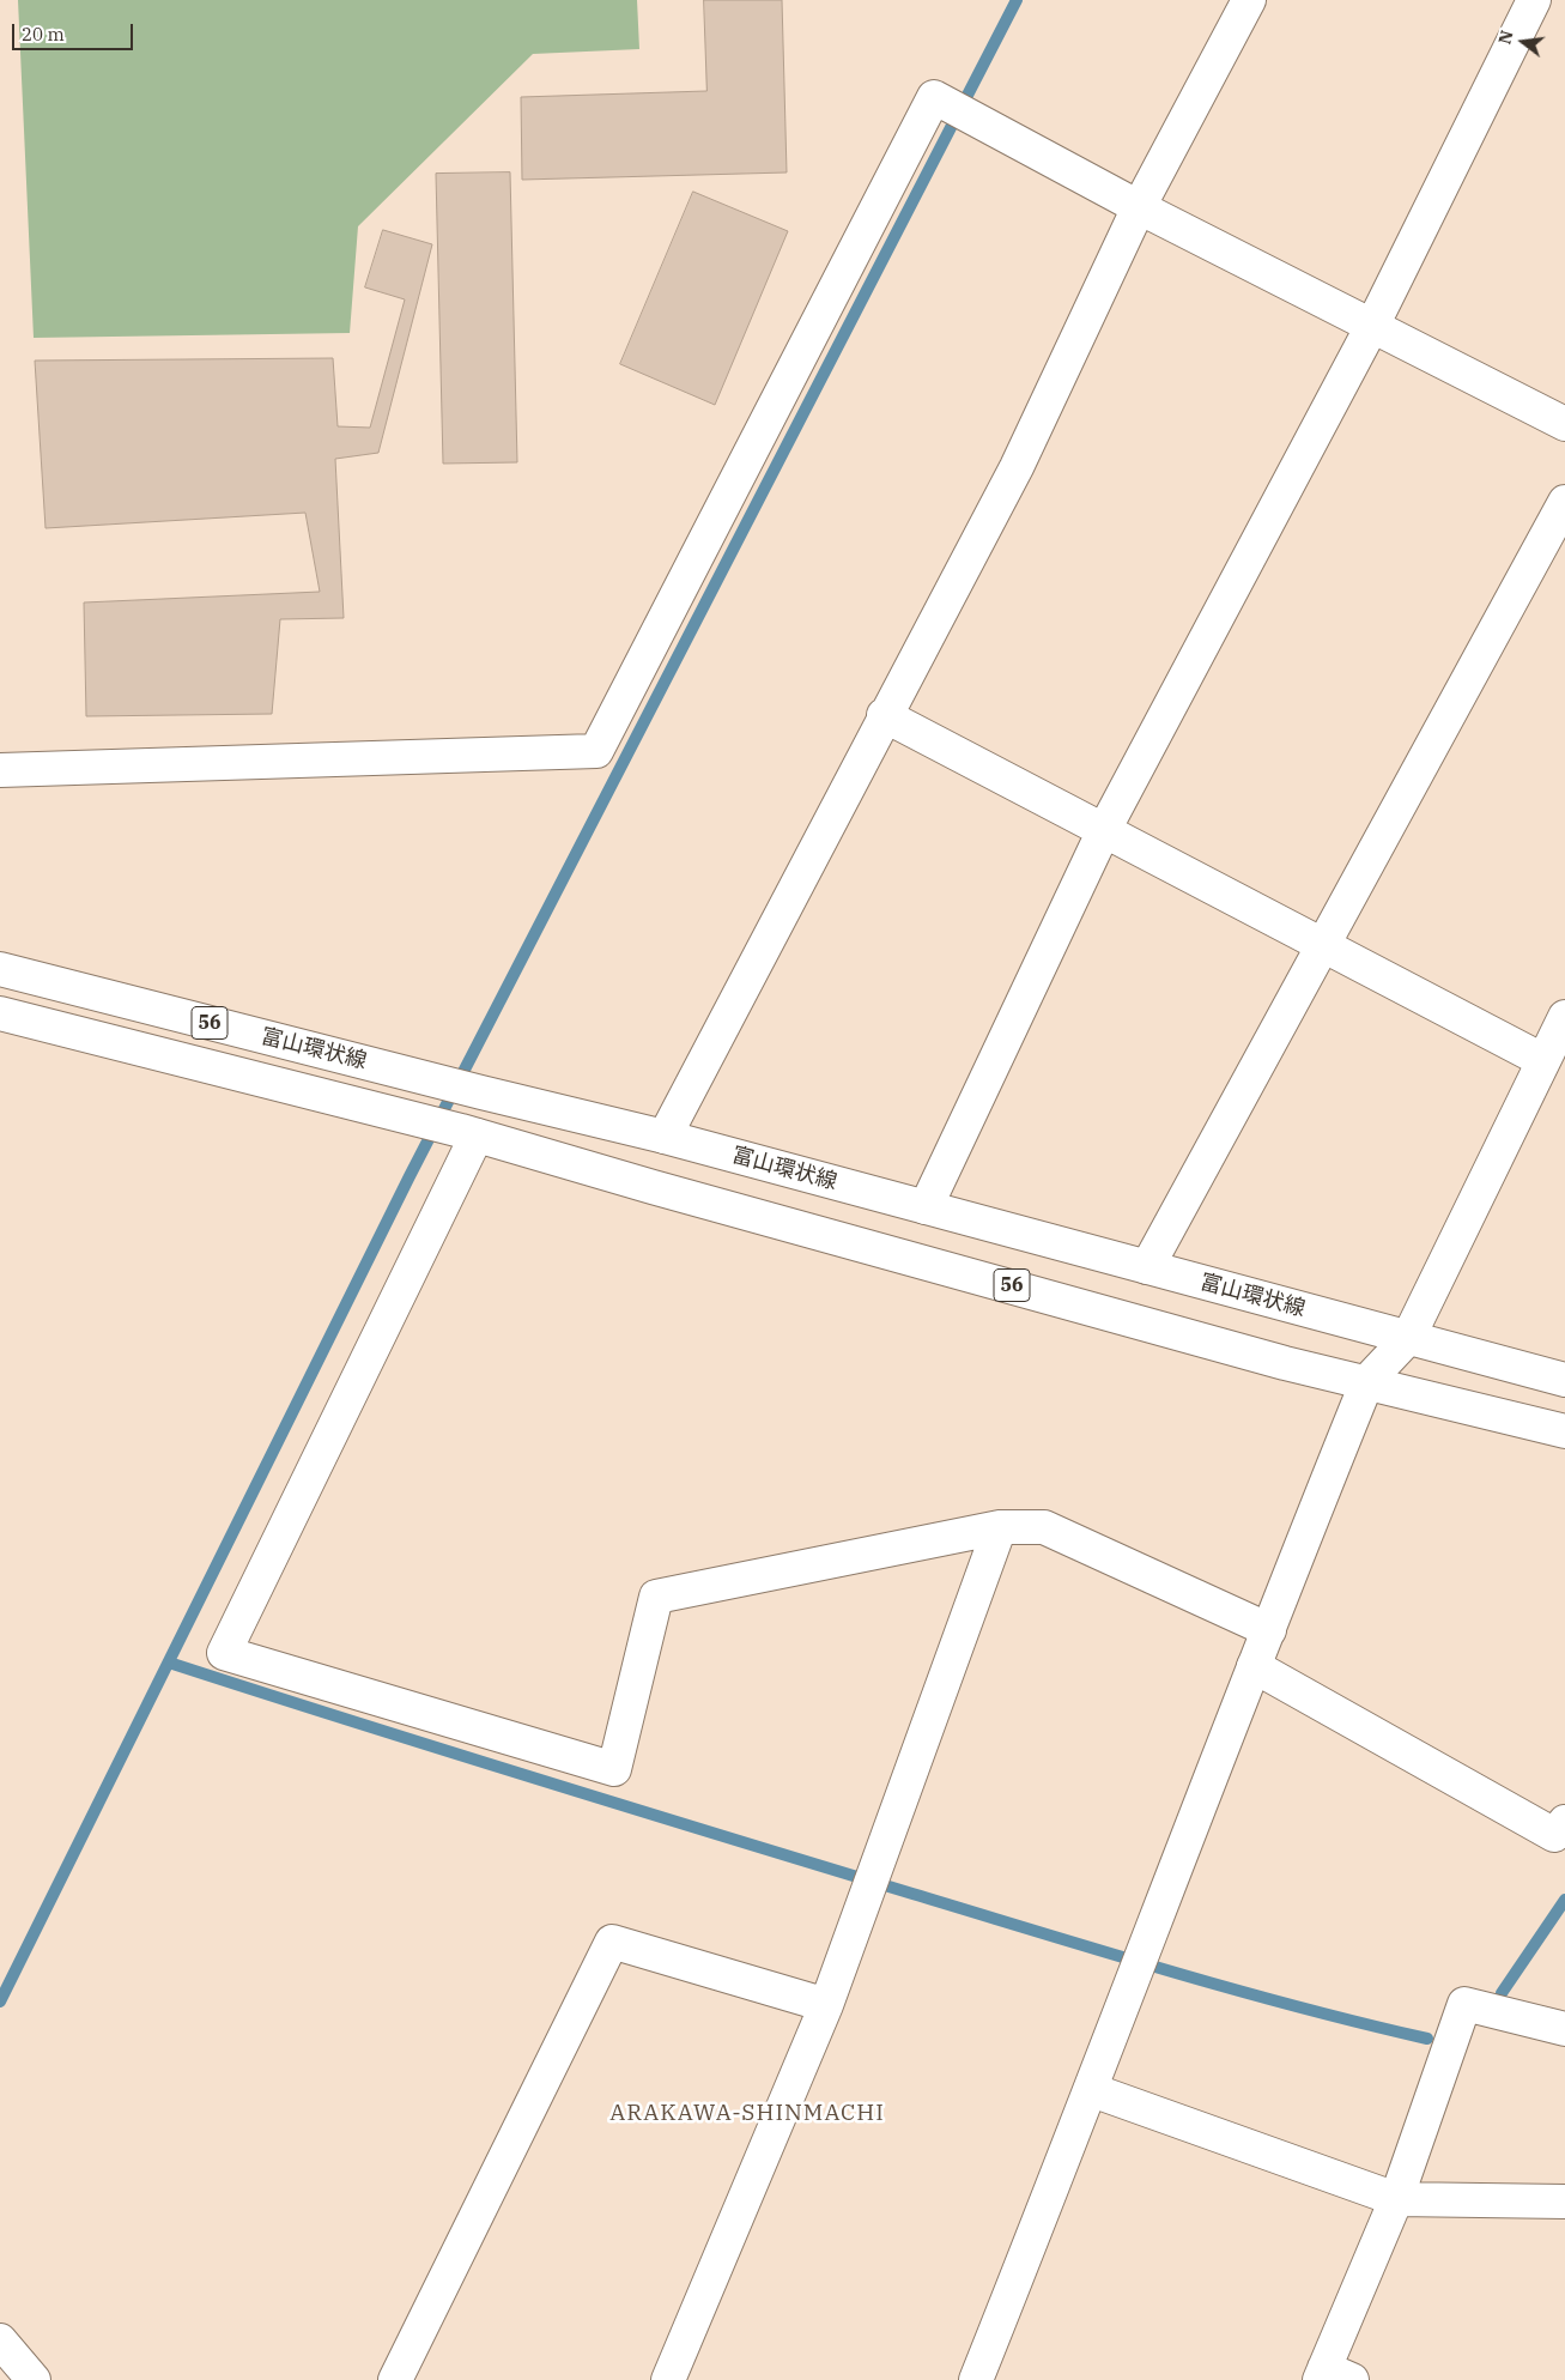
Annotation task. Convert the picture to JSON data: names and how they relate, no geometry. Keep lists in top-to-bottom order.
{
  "streets": {
    "street": ["56", "富山環状線"]
  },
  "crossings": [
    ["56", "富山環状線"]
  ],
  "districts": ["ARAKAWA-SHINMACHI"],
  "scale_bar": "20 m",
  "north": "left"
}
